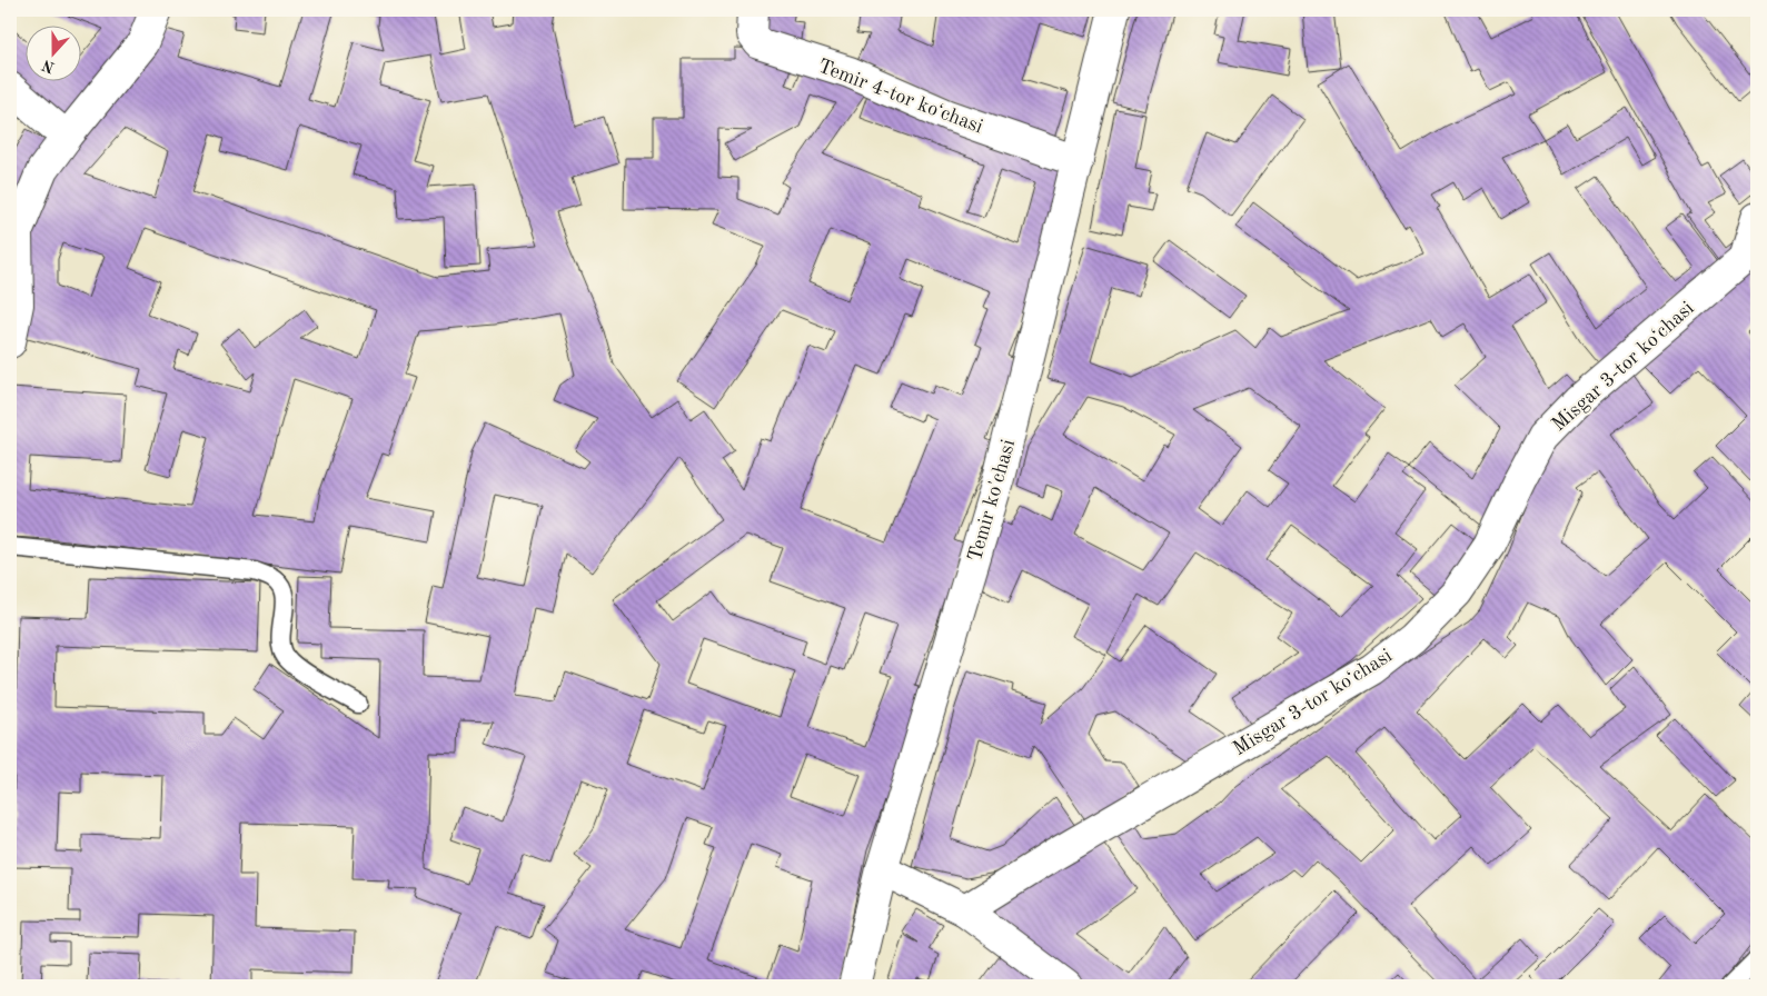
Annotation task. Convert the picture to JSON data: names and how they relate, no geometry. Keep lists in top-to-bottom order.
{
  "streets": {
    "street": ["Temir 4-tor koʻchasi", "Misgar 3-tor koʻchasi", "Temir ko'chasi"]
  },
  "crossings": [
    ["Temir 4-tor koʻchasi", "Temir ko'chasi"]
  ],
  "north": "bottom"
}
